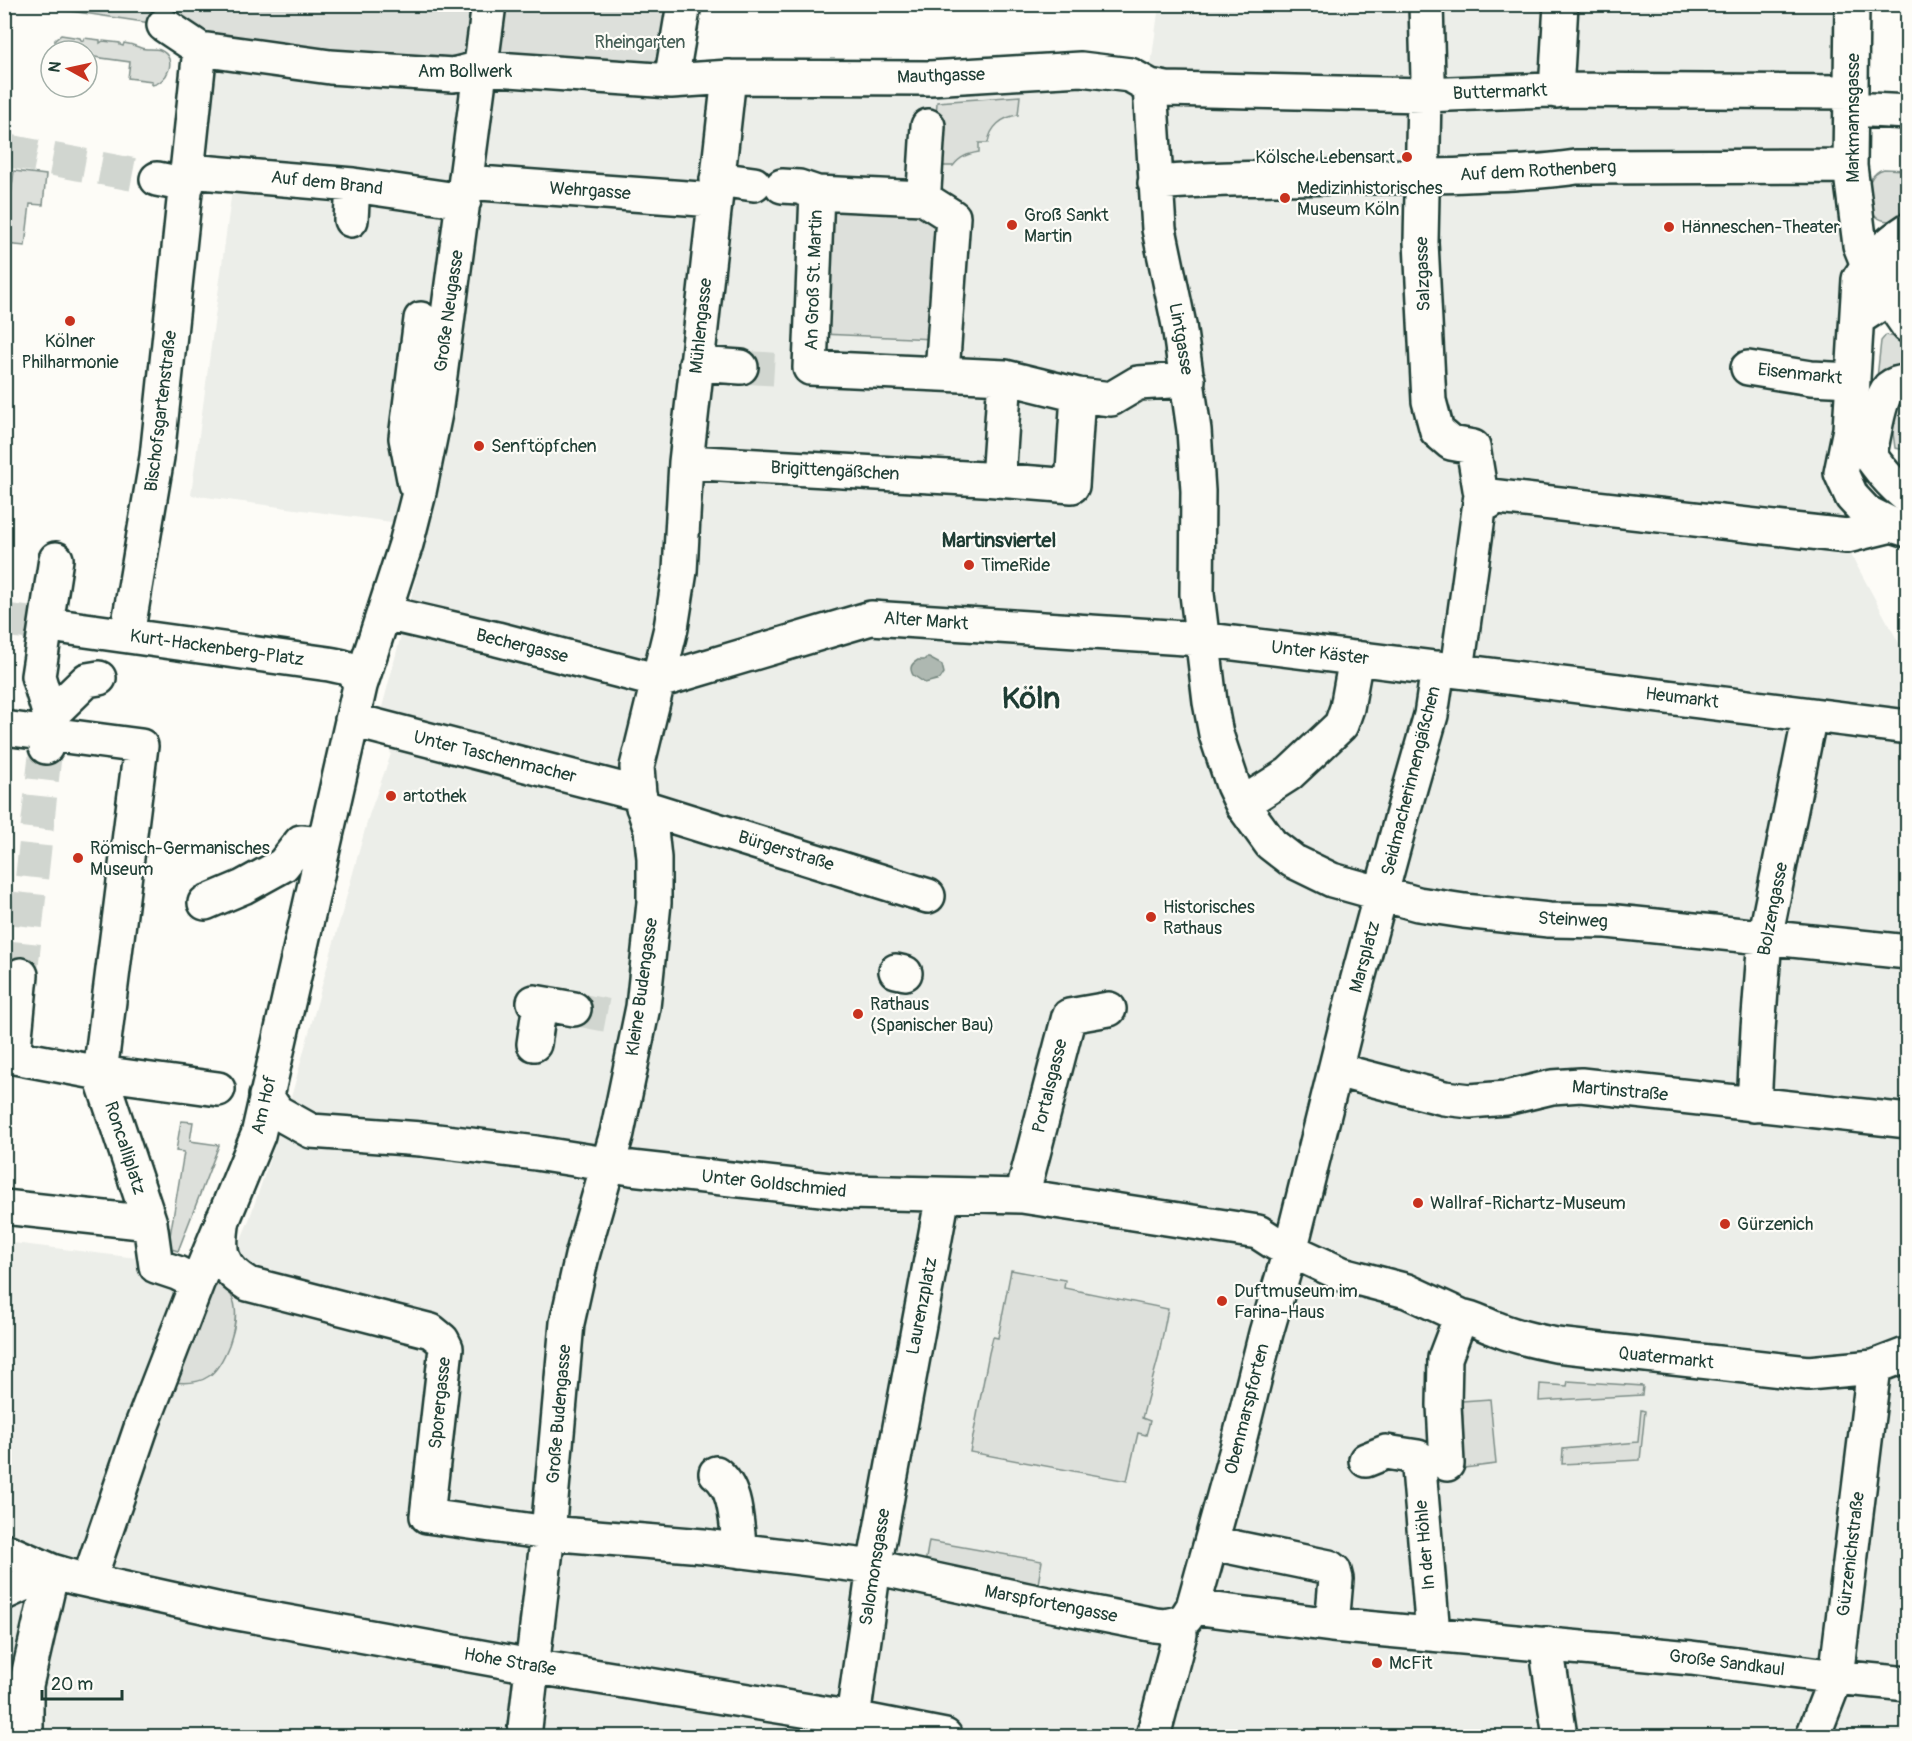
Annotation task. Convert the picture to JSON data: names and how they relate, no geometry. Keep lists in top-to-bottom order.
{
  "streets": {
    "street": [
      "Am Bollwerk",
      "Mauthgasse",
      "Buttermarkt",
      "Markmannsgasse",
      "Auf dem Rothenberg",
      "Auf dem Brand",
      "Wehrgasse",
      "Salzgasse",
      "An Groß St. Martin",
      "Große Neugasse",
      "Mühlengasse",
      "Lintgasse",
      "Eisenmarkt",
      "Bischofsgartenstraße",
      "Brigittengäßchen",
      "Alter Markt",
      "Bechergasse",
      "Kurt-Hackenberg-Platz",
      "Unter Käster",
      "Heumarkt",
      "Unter Taschenmacher",
      "Seidmacherinnengäßchen",
      "Bürgerstraße",
      "Bolzengasse",
      "Steinweg",
      "Marsplatz",
      "Kleine Budengasse",
      "Portalsgasse",
      "Martinstraße",
      "Am Hof",
      "Roncalliplatz",
      "Unter Goldschmied",
      "Laurenzplatz",
      "Quatermarkt",
      "Sporergasse",
      "Obenmarspforten",
      "Große Budengasse",
      "In der Höhle",
      "Gürzenichstraße",
      "Salomonsgasse",
      "Marspfortengasse",
      "Hohe Straße",
      "Große Sandkaul"
    ]
  },
  "crossings": [
    ["Am Bollwerk", "Mauthgasse"],
    ["Am Bollwerk", "Große Neugasse"],
    ["Am Bollwerk", "Mühlengasse"],
    ["Am Bollwerk", "Bischofsgartenstraße"],
    ["Mauthgasse", "Buttermarkt"],
    ["Mauthgasse", "Mühlengasse"],
    ["Mauthgasse", "Lintgasse"],
    ["Buttermarkt", "Markmannsgasse"],
    ["Buttermarkt", "Salzgasse"],
    ["Buttermarkt", "Lintgasse"],
    ["Markmannsgasse", "Auf dem Rothenberg"],
    ["Auf dem Rothenberg", "Salzgasse"],
    ["Auf dem Rothenberg", "Lintgasse"],
    ["Auf dem Brand", "Wehrgasse"],
    ["Auf dem Brand", "Große Neugasse"],
    ["Auf dem Brand", "Bischofsgartenstraße"],
    ["Wehrgasse", "An Groß St. Martin"],
    ["Wehrgasse", "Große Neugasse"],
    ["Wehrgasse", "Mühlengasse"],
    ["An Groß St. Martin", "Mühlengasse"],
    ["An Groß St. Martin", "Lintgasse"],
    ["Große Neugasse", "Bechergasse"],
    ["Große Neugasse", "Am Hof"],
    ["Mühlengasse", "Brigittengäßchen"],
    ["Mühlengasse", "Alter Markt"],
    ["Mühlengasse", "Bechergasse"],
    ["Lintgasse", "Alter Markt"],
    ["Lintgasse", "Unter Käster"],
    ["Bischofsgartenstraße", "Kurt-Hackenberg-Platz"],
    ["Alter Markt", "Bechergasse"],
    ["Alter Markt", "Unter Käster"],
    ["Bechergasse", "Am Hof"],
    ["Kurt-Hackenberg-Platz", "Am Hof"],
    ["Unter Käster", "Heumarkt"],
    ["Unter Käster", "Seidmacherinnengäßchen"],
    ["Heumarkt", "Seidmacherinnengäßchen"],
    ["Heumarkt", "Bolzengasse"],
    ["Unter Taschenmacher", "Bürgerstraße"],
    ["Unter Taschenmacher", "Kleine Budengasse"],
    ["Unter Taschenmacher", "Am Hof"],
    ["Seidmacherinnengäßchen", "Steinweg"],
    ["Seidmacherinnengäßchen", "Marsplatz"],
    ["Bürgerstraße", "Kleine Budengasse"],
    ["Bolzengasse", "Steinweg"],
    ["Bolzengasse", "Martinstraße"],
    ["Steinweg", "Marsplatz"],
    ["Marsplatz", "Martinstraße"],
    ["Marsplatz", "Obenmarspforten"],
    ["Kleine Budengasse", "Unter Goldschmied"],
    ["Kleine Budengasse", "Große Budengasse"],
    ["Portalsgasse", "Unter Goldschmied"],
    ["Martinstraße", "Obenmarspforten"],
    ["Am Hof", "Roncalliplatz"],
    ["Am Hof", "Unter Goldschmied"],
    ["Am Hof", "Sporergasse"],
    ["Am Hof", "Hohe Straße"],
    ["Unter Goldschmied", "Laurenzplatz"],
    ["Unter Goldschmied", "Quatermarkt"],
    ["Unter Goldschmied", "Obenmarspforten"],
    ["Unter Goldschmied", "Große Budengasse"],
    ["Laurenzplatz", "Salomonsgasse"],
    ["Quatermarkt", "Obenmarspforten"],
    ["Quatermarkt", "In der Höhle"],
    ["Quatermarkt", "Gürzenichstraße"],
    ["Sporergasse", "Große Budengasse"],
    ["Sporergasse", "Marspfortengasse"],
    ["Obenmarspforten", "Marspfortengasse"],
    ["Große Budengasse", "Marspfortengasse"],
    ["Große Budengasse", "Hohe Straße"],
    ["In der Höhle", "Marspfortengasse"],
    ["Gürzenichstraße", "Große Sandkaul"],
    ["Salomonsgasse", "Marspfortengasse"],
    ["Salomonsgasse", "Hohe Straße"],
    ["Marspfortengasse", "Große Sandkaul"]
  ],
  "districts": ["Martinsviertel", "Köln"],
  "parks": ["Rheingarten"],
  "places": [
    "Kölsche Lebensart",
    "Medizinhistorisches Museum Köln",
    "Groß Sankt Martin",
    "Hänneschen-Theater",
    "Kölner Philharmonie",
    "Senftöpfchen",
    "TimeRide",
    "artothek",
    "Römisch-Germanisches Museum",
    "Historisches Rathaus",
    "Rathaus (Spanischer Bau)",
    "Wallraf-Richartz-Museum",
    "Gürzenich",
    "Duftmuseum im Farina-Haus",
    "McFit"
  ],
  "scale_bar": "20 m",
  "north": "left"
}
